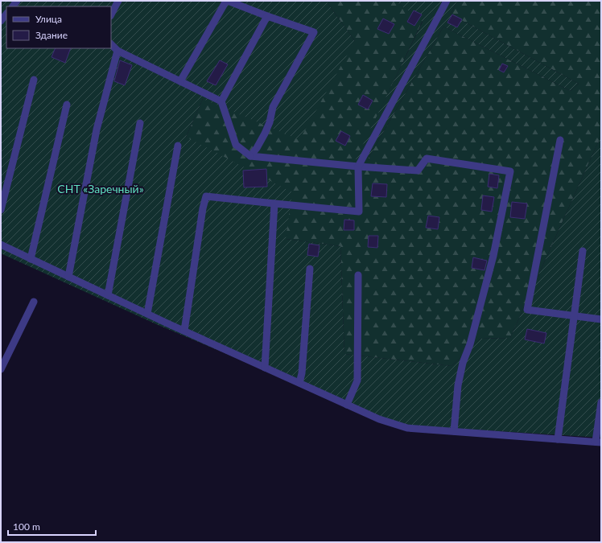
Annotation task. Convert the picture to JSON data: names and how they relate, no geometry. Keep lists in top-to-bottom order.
{
  "parks": ["СНТ «Заречный»"],
  "legend": ["Улица", "Здание"],
  "scale_bar": "100 m"
}
